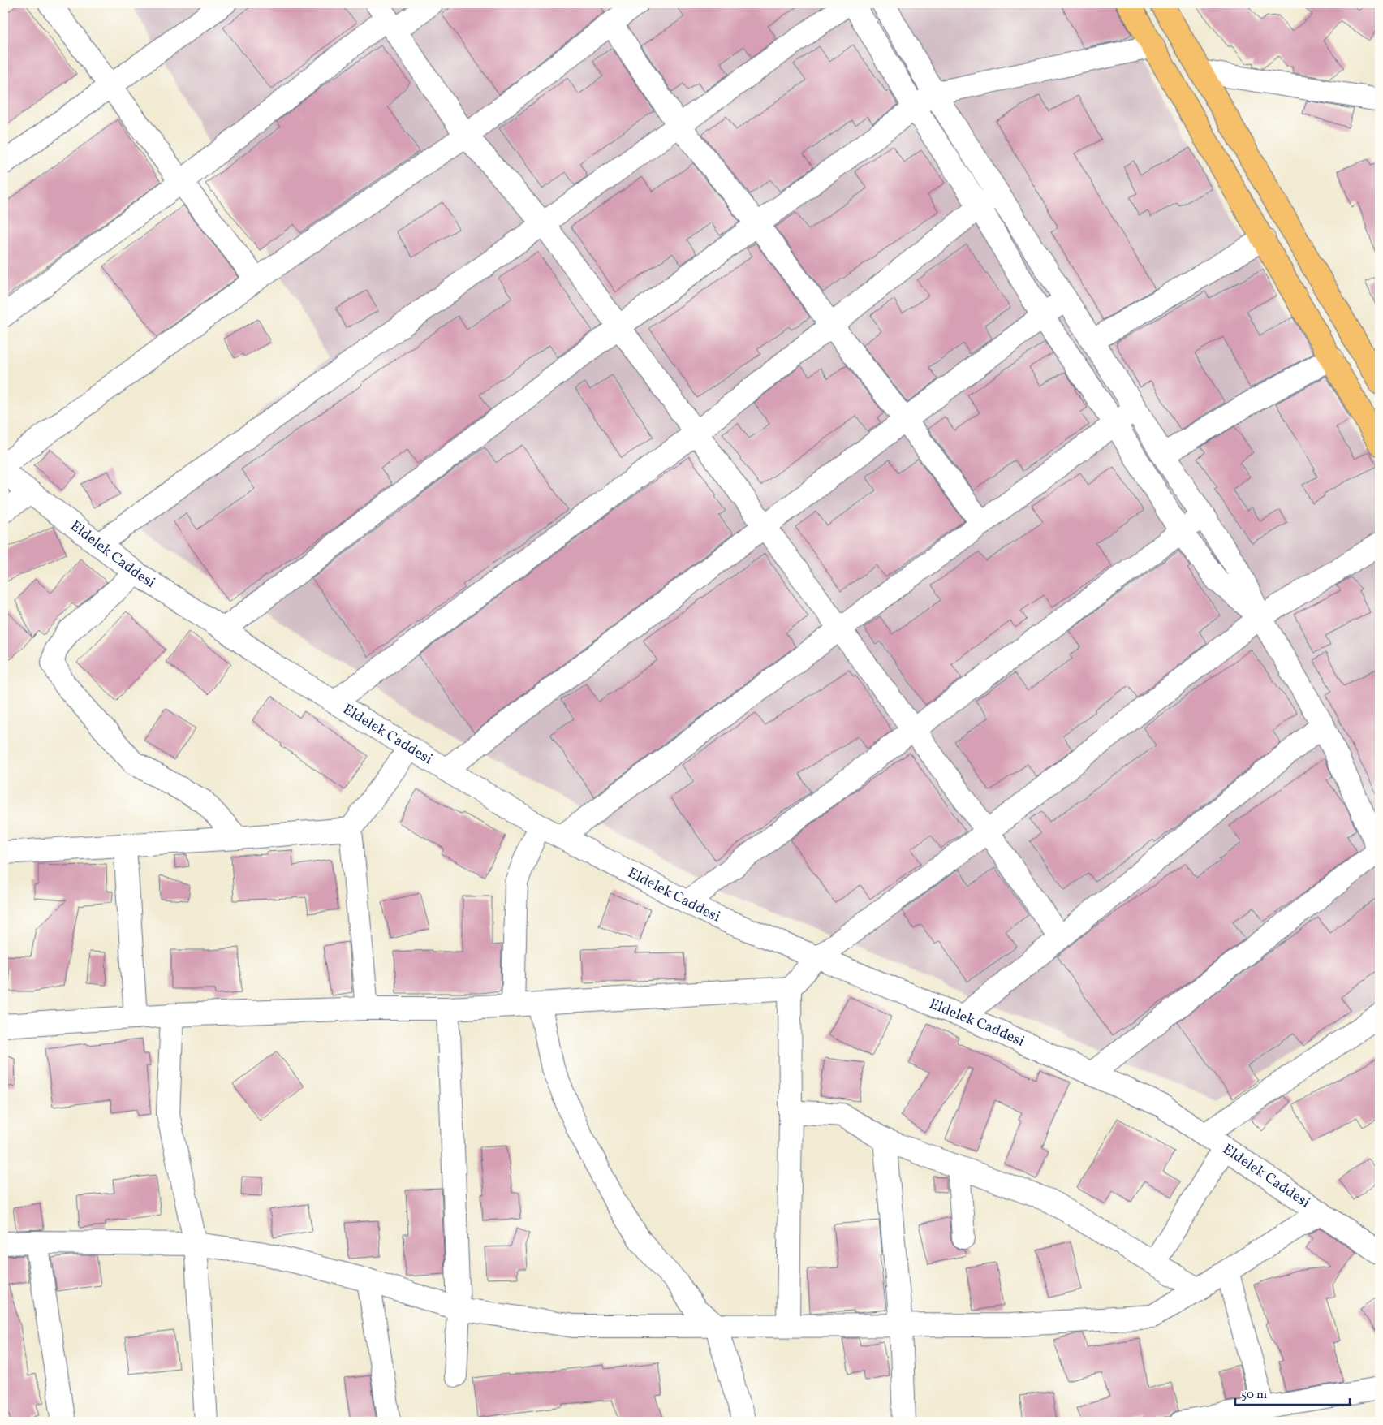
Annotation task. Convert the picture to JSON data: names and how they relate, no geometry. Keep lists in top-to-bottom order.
{
  "streets": {
    "street": ["Eldelek Caddesi"]
  },
  "scale_bar": "50 m"
}
